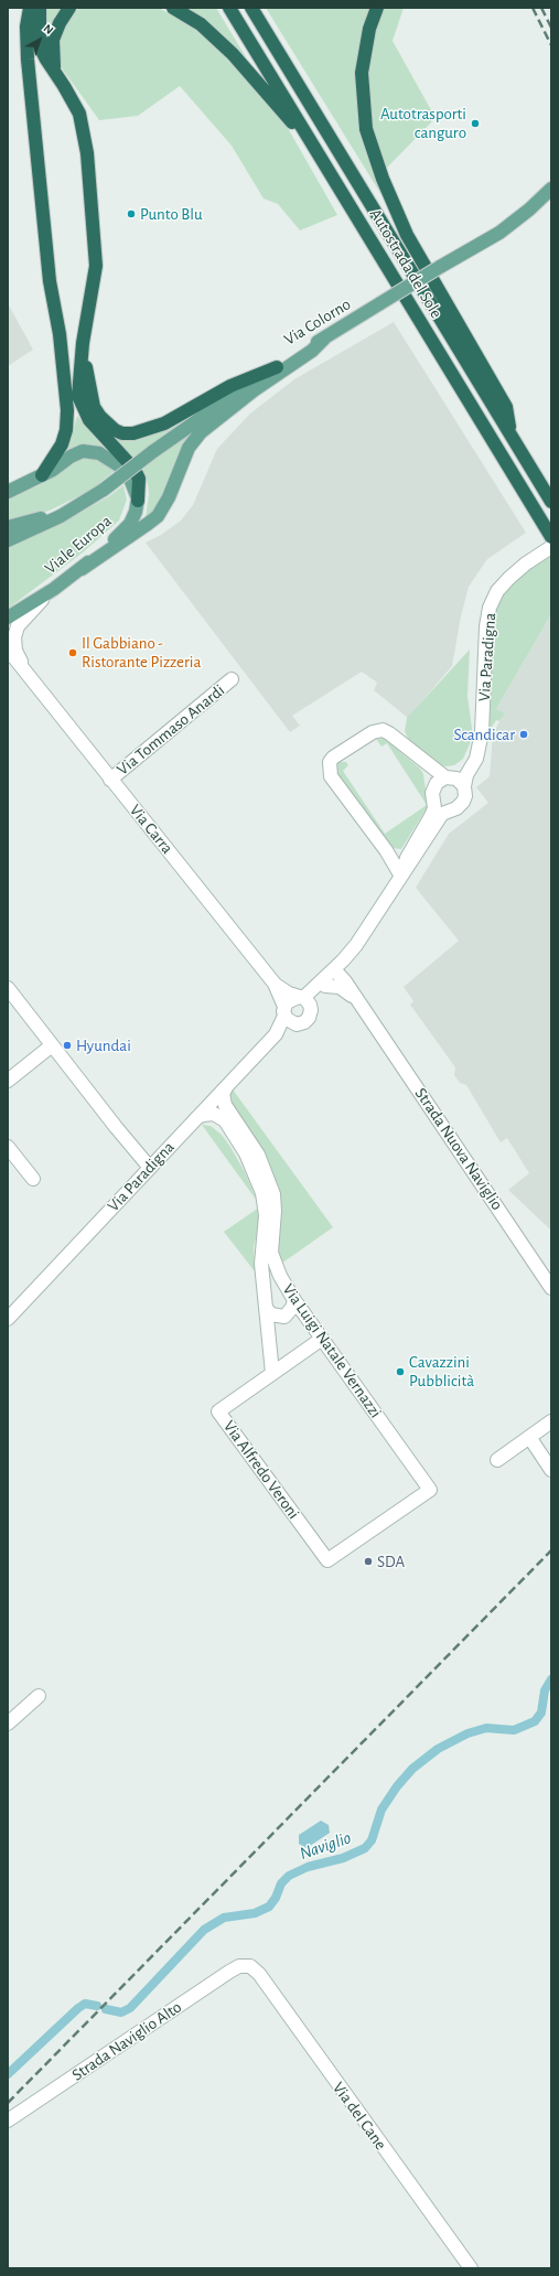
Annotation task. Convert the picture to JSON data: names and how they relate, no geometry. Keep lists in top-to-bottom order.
{
  "streets": {
    "highway": ["Autostrada del Sole"],
    "main road": ["Via Colorno", "Viale Europa"],
    "street": [
      "Via Paradigna",
      "Via Tommaso Anardi",
      "Via Carra",
      "Strada Nuova Naviglio",
      "Via Luigi Natale Vernazzi",
      "Via Alfredo Veroni",
      "Strada Naviglio Alto",
      "Via del Cane"
    ]
  },
  "crossings": [
    ["Via Colorno", "Viale Europa"],
    ["Viale Europa", "Via Carra"],
    ["Via Paradigna", "Via Carra"],
    ["Via Paradigna", "Strada Nuova Naviglio"],
    ["Via Paradigna", "Via Luigi Natale Vernazzi"],
    ["Via Tommaso Anardi", "Via Carra"],
    ["Via Luigi Natale Vernazzi", "Via Alfredo Veroni"],
    ["Strada Naviglio Alto", "Via del Cane"]
  ],
  "water": ["Naviglio"],
  "places": [
    "Autotrasporti canguro",
    "Punto Blu",
    "Il Gabbiano - Ristorante Pizzeria",
    "Scandicar",
    "Hyundai",
    "Cavazzini Pubblicità",
    "SDA"
  ],
  "north": "top right"
}
